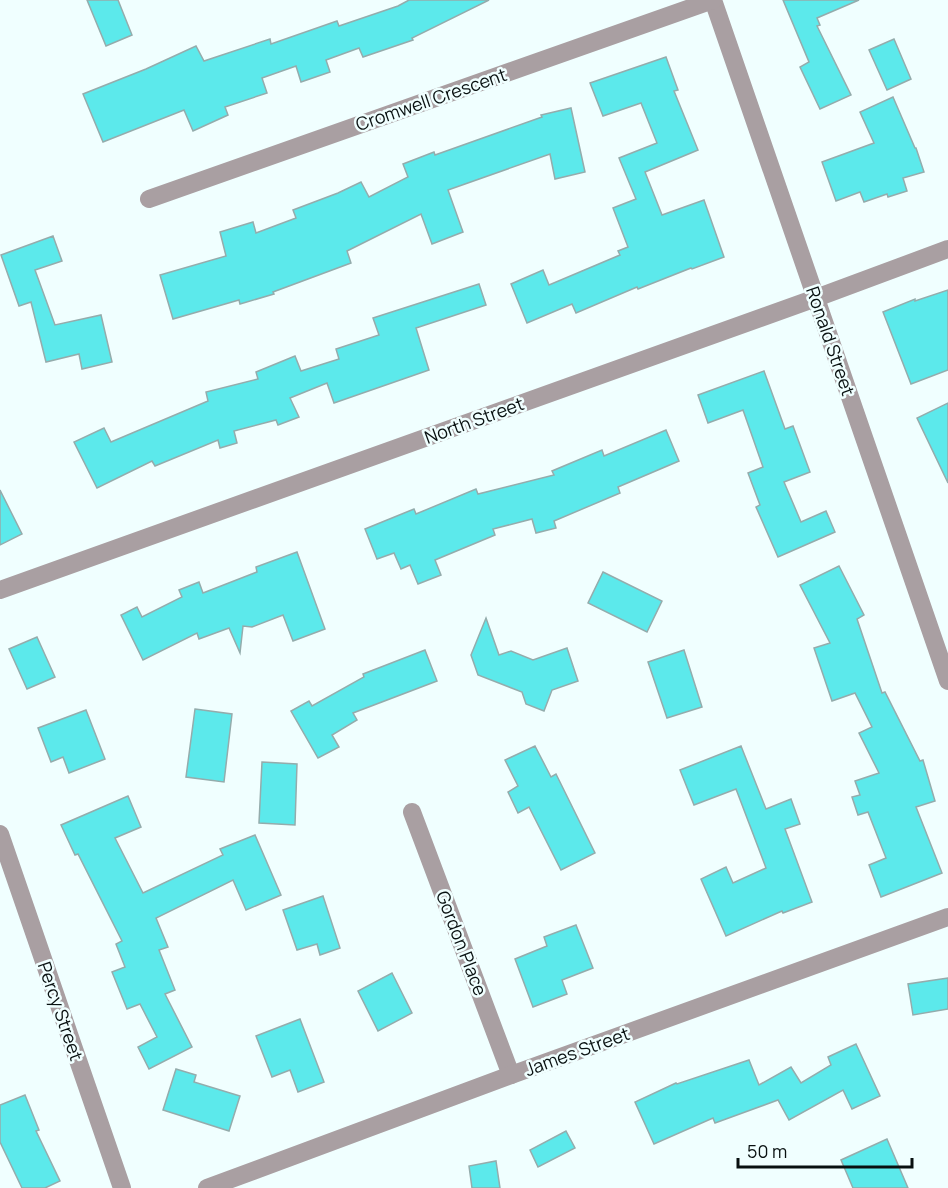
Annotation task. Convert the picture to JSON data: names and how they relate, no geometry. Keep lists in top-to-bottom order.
{
  "streets": {
    "street": [
      "Cromwell Crescent",
      "Ronald Street",
      "North Street",
      "Gordon Place",
      "Percy Street",
      "James Street"
    ]
  },
  "crossings": [
    ["Cromwell Crescent", "Ronald Street"],
    ["Ronald Street", "North Street"],
    ["Gordon Place", "James Street"]
  ],
  "scale_bar": "50 m"
}
